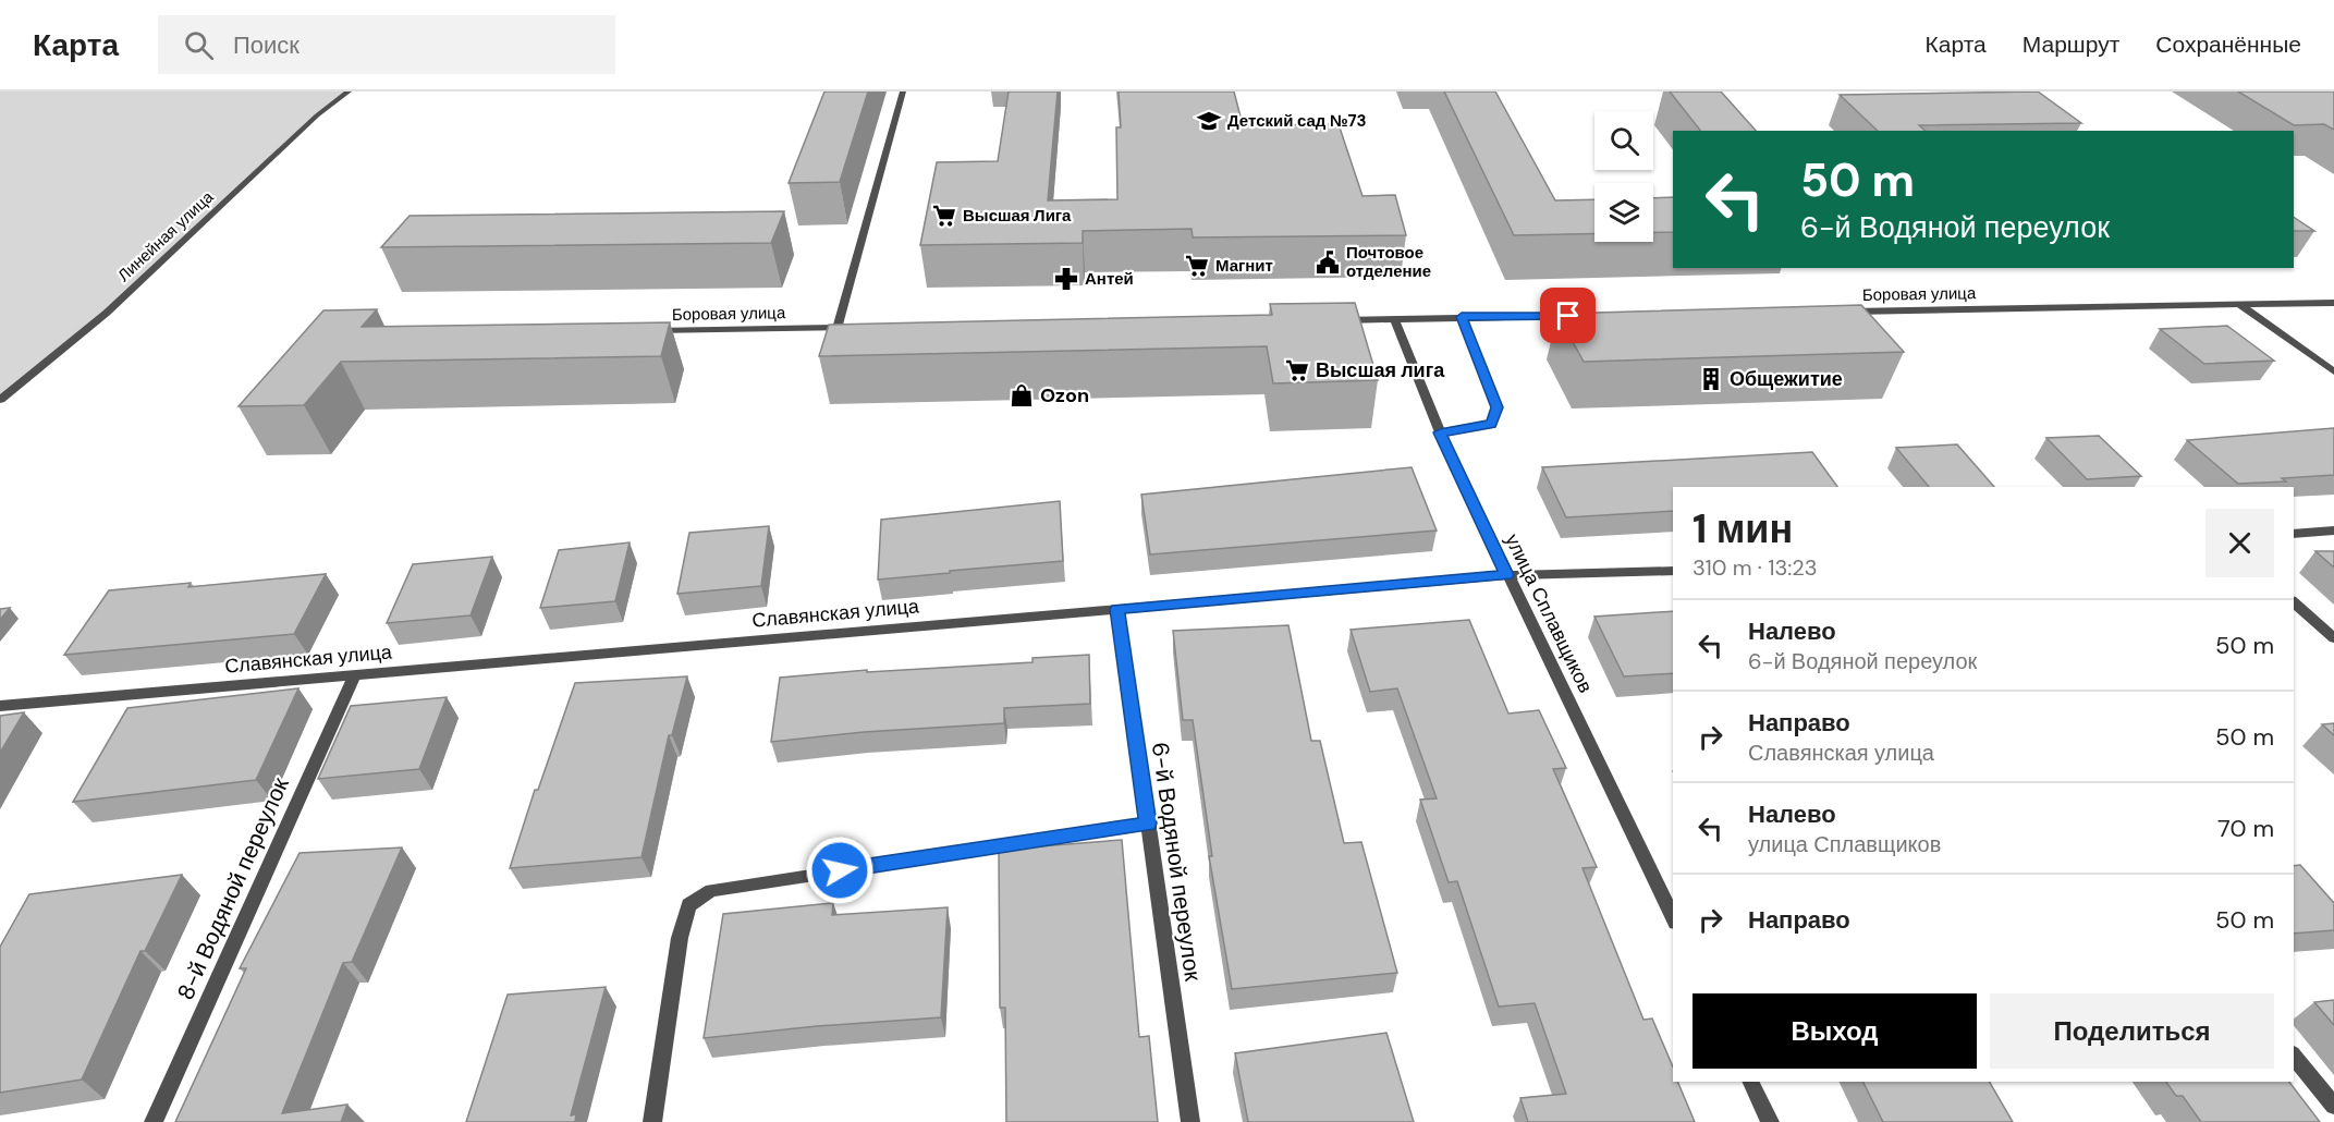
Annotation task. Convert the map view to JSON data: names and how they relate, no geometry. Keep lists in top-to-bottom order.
{
  "streets": {
    "street": [
      "Линейная улица",
      "Боровая улица",
      "Славянская улица",
      "улица Сплавщиков",
      "6-й Водяной переулок",
      "8-й Водяной переулок"
    ]
  },
  "crossings": [
    ["Славянская улица", "улица Сплавщиков"],
    ["Славянская улица", "6-й Водяной переулок"],
    ["Славянская улица", "8-й Водяной переулок"]
  ],
  "places": {
    "school or university": ["Детский сад №73"],
    "supermarket": ["Высшая Лига", "Магнит", "Высшая лига"],
    "public building": ["Почтовое отделение"],
    "pharmacy": ["Антей"],
    "building": ["Общежитие"],
    "shop": ["Ozon"]
  },
  "page": {
    "header": "Карта",
    "search": "Поиск",
    "nav": ["Карта", "Маршрут", "Сохранённые"],
    "turn": ["50 m", "6-й Водяной переулок"],
    "heading": ["1 мин", "310 m · 13:23"],
    "list": [
      {
        "name": "Налево",
        "note": "6-й Водяной переулок",
        "value": "50 m"
      },
      {
        "name": "Направо",
        "note": "Славянская улица",
        "value": "50 m"
      },
      {
        "name": "Налево",
        "note": "улица Сплавщиков",
        "value": "70 m"
      },
      {
        "name": "Направо",
        "value": "50 m"
      }
    ],
    "buttons": ["Выход", "Поделиться"]
  }
}
